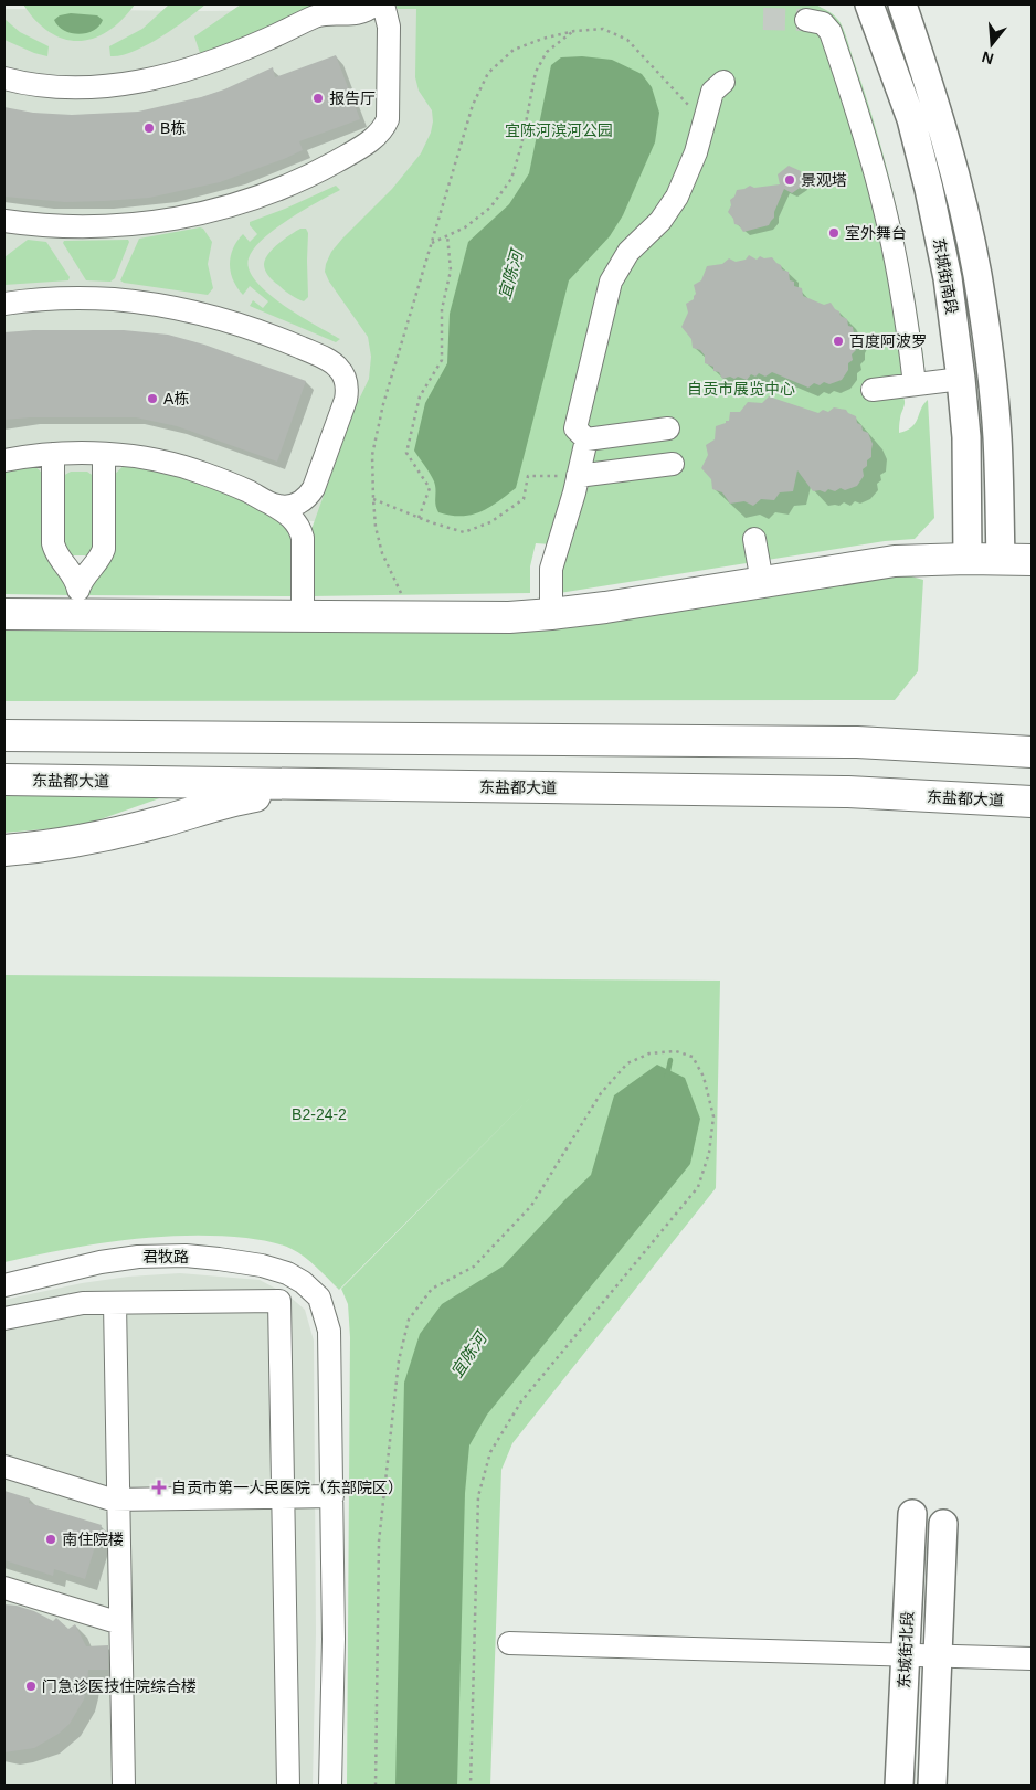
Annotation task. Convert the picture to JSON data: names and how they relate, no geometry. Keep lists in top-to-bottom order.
{
  "streets": {
    "highway": ["东盐都大道"],
    "main road": ["东城街南段", "东城街北段"],
    "street": ["君牧路"]
  },
  "water": ["宜陈河"],
  "parks": ["宜陈河滨河公园", "自贡市展览中心", "B2-24-2"],
  "places": {
    "other": [
      "报告厅",
      "B栋",
      "景观塔",
      "室外舞台",
      "百度阿波罗",
      "A栋",
      "南住院楼",
      "门急诊医技住院综合楼"
    ],
    "health": ["自贡市第一人民医院（东部院区）"]
  },
  "north": "bottom"
}
